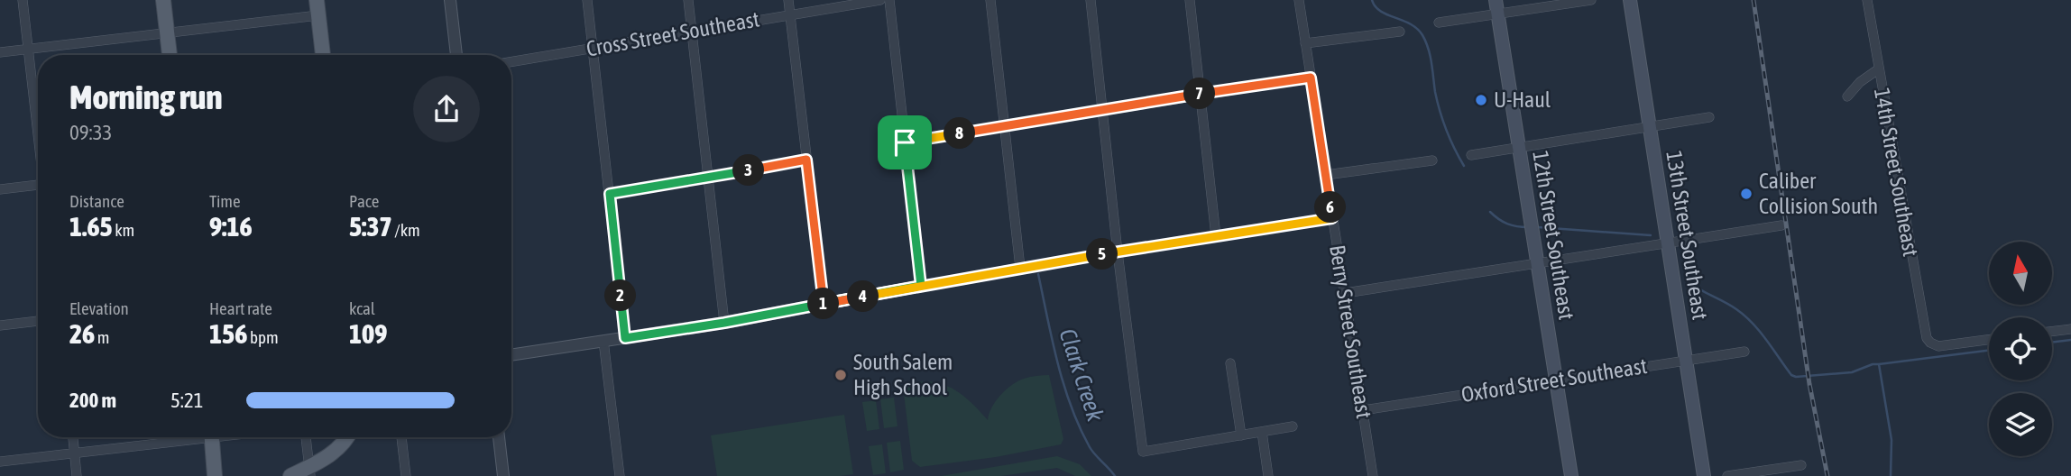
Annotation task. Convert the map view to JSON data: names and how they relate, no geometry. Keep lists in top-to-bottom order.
{
  "streets": {
    "main road": ["12th Street Southeast", "13th Street Southeast"],
    "street": [
      "Cross Street Southeast",
      "14th Street Southeast",
      "Berry Street Southeast",
      "Oxford Street Southeast"
    ]
  },
  "crossings": [
    ["12th Street Southeast", "Oxford Street Southeast"],
    ["13th Street Southeast", "Oxford Street Southeast"],
    ["Berry Street Southeast", "Oxford Street Southeast"]
  ],
  "water": ["Clark Creek"],
  "places": ["U-Haul", "Caliber Collision South", "South Salem High School"],
  "north": "top",
  "page": {
    "heading": ["Morning run", "09:33"],
    "pins": [
      "7",
      "8",
      "3",
      "6",
      "5",
      "2",
      "4",
      "1"
    ],
    "stats": [
      ["Distance", "1.65 km"],
      ["Time", "9:16"],
      ["Pace", "5:37 /km"],
      ["Elevation", "26 m"],
      ["Heart rate", "156 bpm"],
      ["kcal", "109"]
    ],
    "list": [
      {
        "name": "200 m",
        "note": "5:21"
      }
    ]
  }
}
